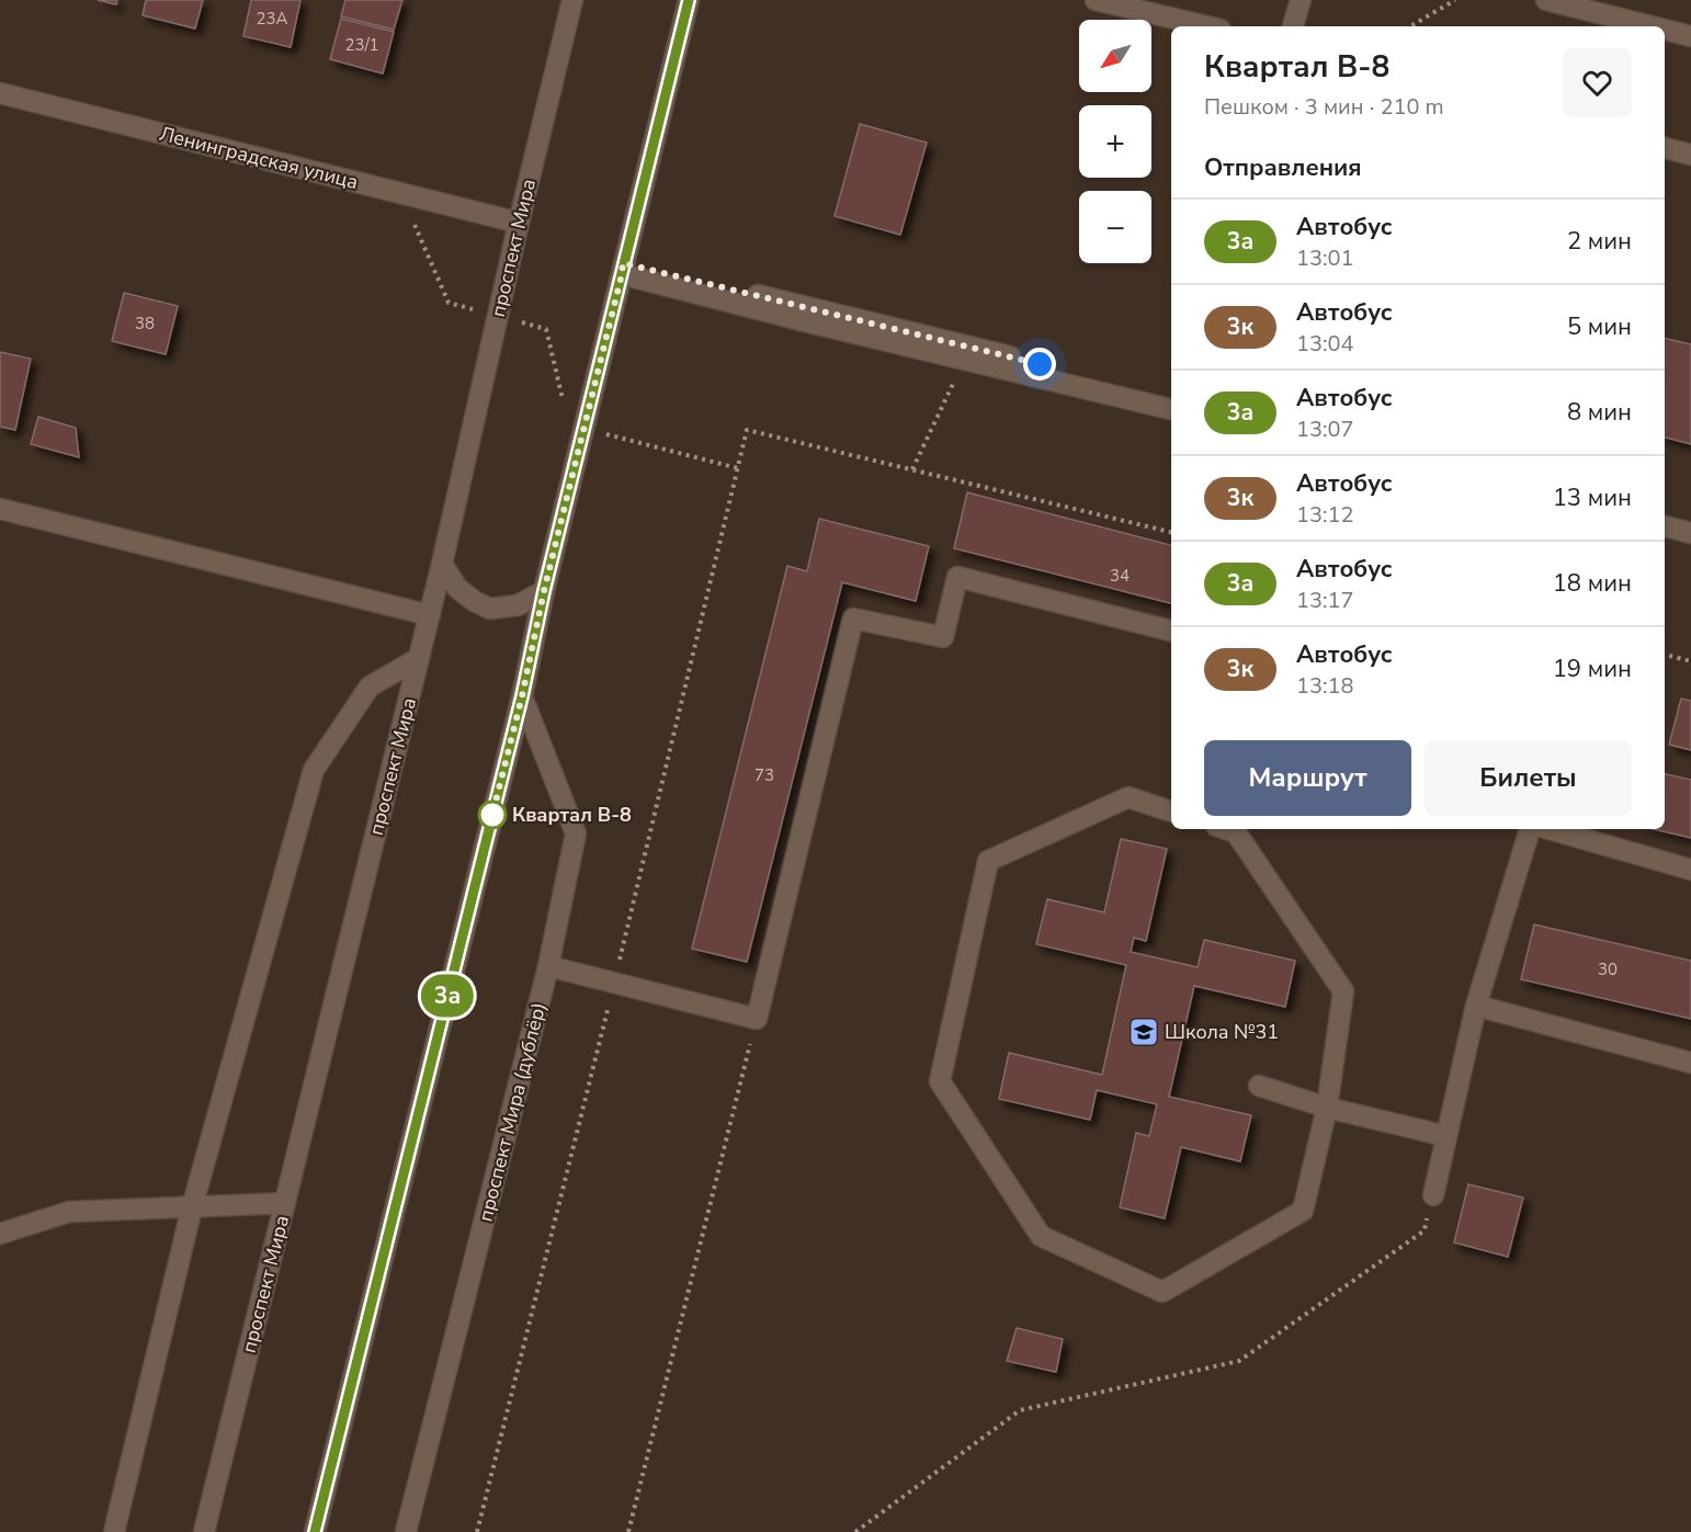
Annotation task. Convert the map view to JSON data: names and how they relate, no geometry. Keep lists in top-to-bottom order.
{
  "streets": {
    "street": ["Ленинградская улица", "проспект Мира", "проспект Мира (дублёр)"]
  },
  "crossings": [
    ["Ленинградская улица", "проспект Мира"]
  ],
  "places": {
    "other": ["Квартал В-8"],
    "school or university": ["Школа №31"]
  },
  "lines": ["bus line 3а"],
  "house_numbers": [
    "23А",
    "23/1",
    "38",
    "34",
    "73",
    "30"
  ],
  "north": "bottom left",
  "page": {
    "on_map": "3а",
    "map_buttons": ["+", "−"],
    "heading": [
      ["Квартал В-8", "Пешком · 3 мин · 210 m"],
      "Отправления"
    ],
    "list": [
      {
        "mark": "3а",
        "name": "Автобус",
        "note": "13:01",
        "value": "2 мин"
      },
      {
        "mark": "3к",
        "name": "Автобус",
        "note": "13:04",
        "value": "5 мин"
      },
      {
        "mark": "3а",
        "name": "Автобус",
        "note": "13:07",
        "value": "8 мин"
      },
      {
        "mark": "3к",
        "name": "Автобус",
        "note": "13:12",
        "value": "13 мин"
      },
      {
        "mark": "3а",
        "name": "Автобус",
        "note": "13:17",
        "value": "18 мин"
      },
      {
        "mark": "3к",
        "name": "Автобус",
        "note": "13:18",
        "value": "19 мин"
      }
    ],
    "buttons": ["Маршрут", "Билеты"]
  }
}
